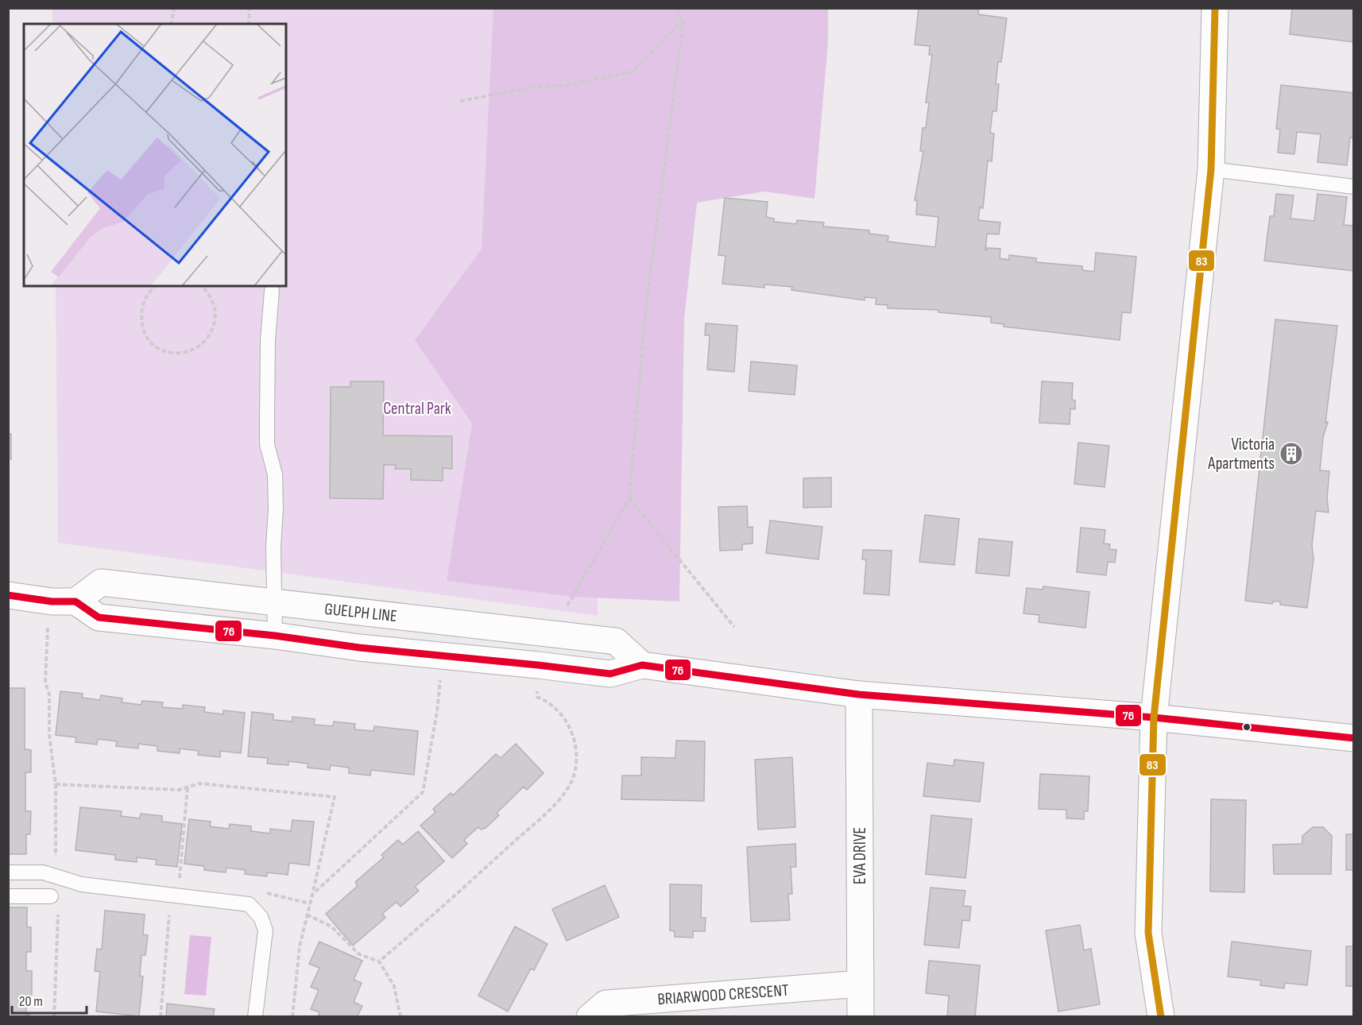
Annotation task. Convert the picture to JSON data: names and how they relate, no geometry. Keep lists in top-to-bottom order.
{
  "streets": {
    "main road": ["GUELPH LINE", "EVA DRIVE", "BRIARWOOD CRESCENT"]
  },
  "crossings": [
    ["GUELPH LINE", "EVA DRIVE"],
    ["EVA DRIVE", "BRIARWOOD CRESCENT"]
  ],
  "parks": ["Central Park"],
  "places": {
    "building": ["Victoria Apartments"]
  },
  "lines": ["transit line 83", "transit line 76"],
  "scale_bar": "20 m"
}
